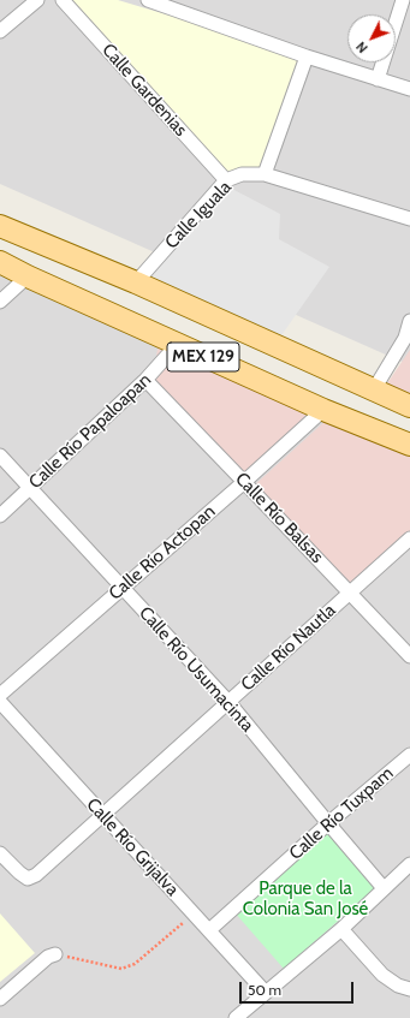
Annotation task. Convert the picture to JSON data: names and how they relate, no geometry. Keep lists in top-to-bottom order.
{
  "streets": {
    "main road": ["MEX 129"],
    "street": [
      "Calle Gardenias",
      "Calle Iguala",
      "Calle Río Papaloapan",
      "Calle Río Balsas",
      "Calle Río Actopan",
      "Calle Río Nautla",
      "Calle Río Usumacinta",
      "Calle Río Tuxpam",
      "Calle Río Grijalva"
    ]
  },
  "crossings": [
    ["Calle Gardenias", "Calle Iguala"],
    ["Calle Iguala", "MEX 129"],
    ["MEX 129", "Calle Río Papaloapan"],
    ["MEX 129", "Calle Río Actopan"],
    ["Calle Río Papaloapan", "Calle Río Balsas"],
    ["Calle Río Papaloapan", "Calle Río Usumacinta"],
    ["Calle Río Balsas", "Calle Río Actopan"],
    ["Calle Río Balsas", "Calle Río Nautla"],
    ["Calle Río Actopan", "Calle Río Usumacinta"],
    ["Calle Río Nautla", "Calle Río Usumacinta"],
    ["Calle Río Nautla", "Calle Río Grijalva"],
    ["Calle Río Usumacinta", "Calle Río Tuxpam"],
    ["Calle Río Tuxpam", "Calle Río Grijalva"]
  ],
  "parks": ["Parque de la Colonia San José"],
  "scale_bar": "50 m",
  "north": "bottom left"
}
